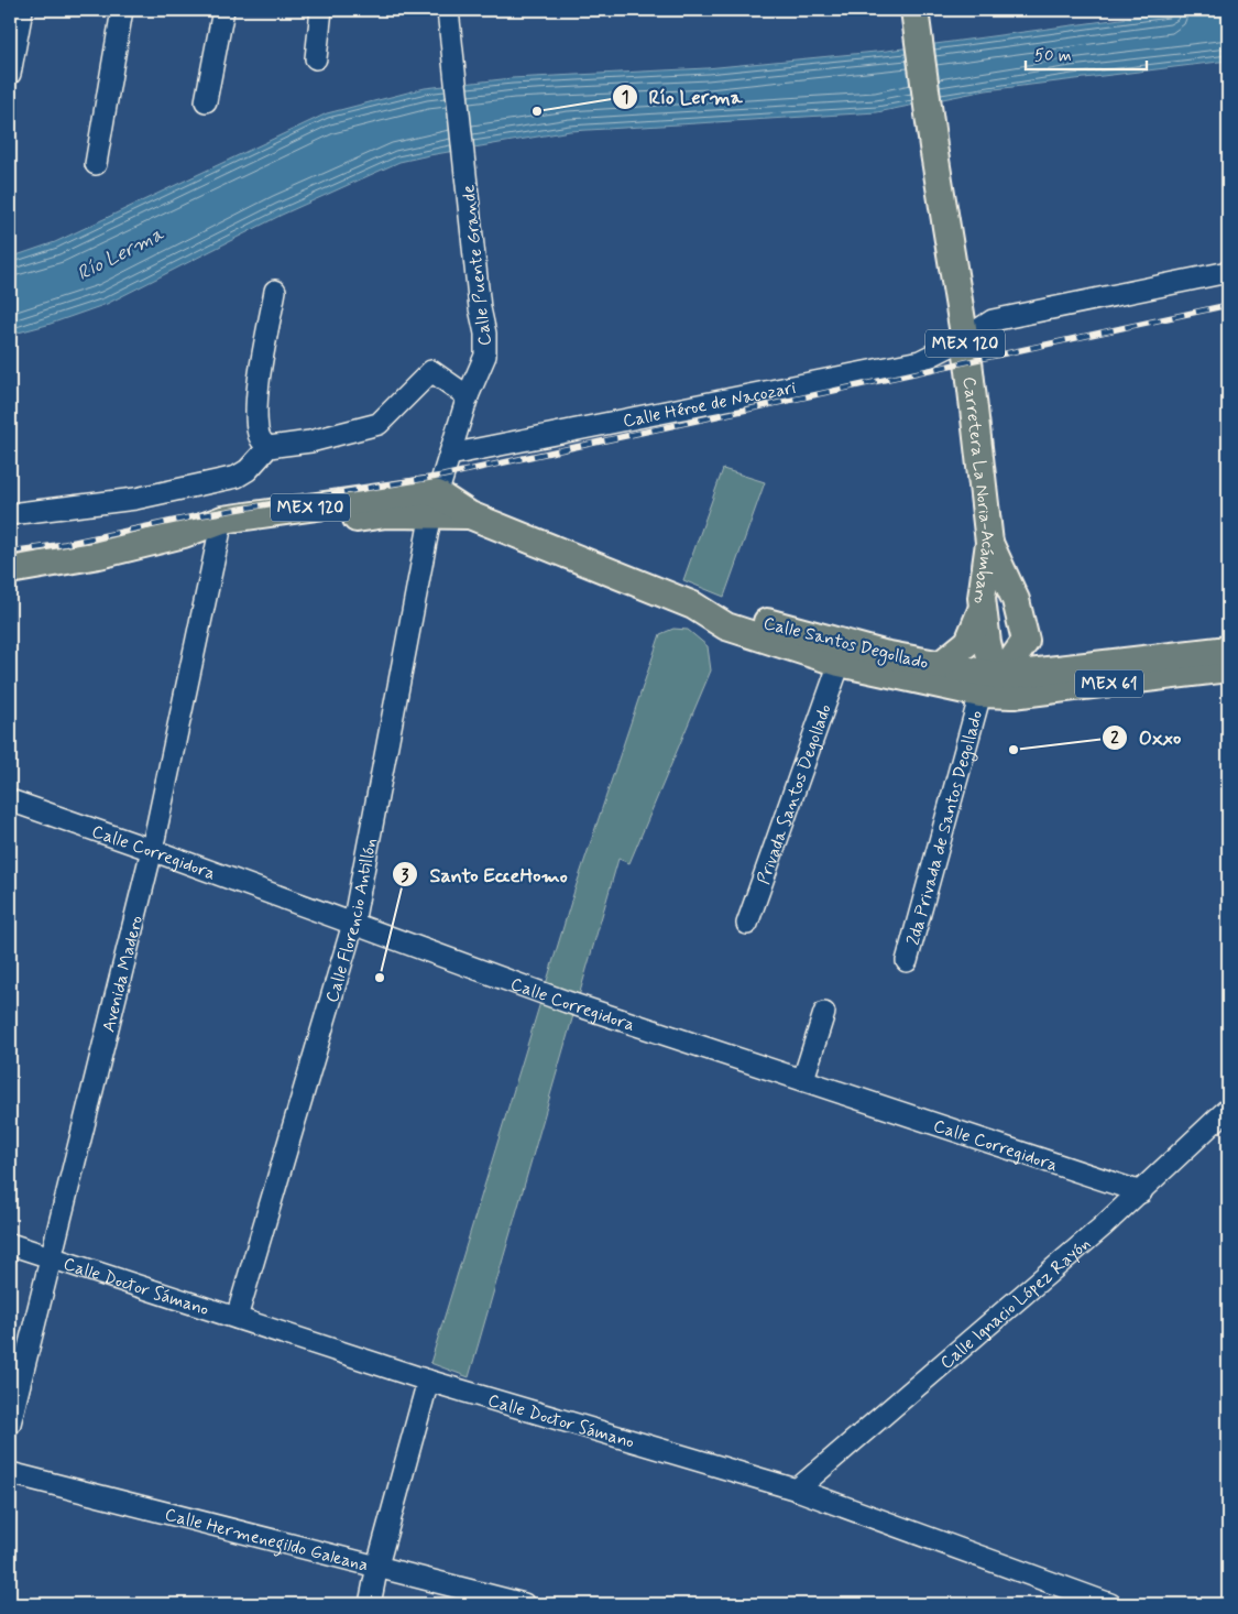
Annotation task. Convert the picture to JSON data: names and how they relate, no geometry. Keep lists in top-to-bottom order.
{
  "streets": {
    "main road": [
      "MEX 120",
      "Carretera La Noria-Acámbaro",
      "Calle Santos Degollado",
      "MEX 61"
    ],
    "street": [
      "Calle Puente Grande",
      "Calle Héroe de Nacozari",
      "Privada Santos Degollado",
      "2da Privada de Santos Degollado",
      "Calle Corregidora",
      "Calle Florencio Antillón",
      "Avenida Madero",
      "Calle Doctor Sámano",
      "Calle Ignacio López Rayón",
      "Calle Hermenegildo Galeana"
    ]
  },
  "crossings": [
    ["Calle Puente Grande", "MEX 120"],
    ["Calle Puente Grande", "Calle Héroe de Nacozari"],
    ["Calle Puente Grande", "Calle Santos Degollado"],
    ["Calle Puente Grande", "Calle Florencio Antillón"],
    ["MEX 120", "Carretera La Noria-Acámbaro"],
    ["MEX 120", "Calle Santos Degollado"],
    ["MEX 120", "Calle Florencio Antillón"],
    ["MEX 120", "Avenida Madero"],
    ["Calle Héroe de Nacozari", "Carretera La Noria-Acámbaro"],
    ["Carretera La Noria-Acámbaro", "Calle Santos Degollado"],
    ["Carretera La Noria-Acámbaro", "MEX 61"],
    ["Carretera La Noria-Acámbaro", "2da Privada de Santos Degollado"],
    ["Calle Santos Degollado", "MEX 61"],
    ["Calle Santos Degollado", "Privada Santos Degollado"],
    ["Calle Santos Degollado", "2da Privada de Santos Degollado"],
    ["Calle Santos Degollado", "Calle Florencio Antillón"],
    ["MEX 61", "2da Privada de Santos Degollado"],
    ["Calle Corregidora", "Calle Florencio Antillón"],
    ["Calle Corregidora", "Avenida Madero"],
    ["Calle Corregidora", "Calle Ignacio López Rayón"],
    ["Calle Florencio Antillón", "Calle Doctor Sámano"],
    ["Avenida Madero", "Calle Doctor Sámano"],
    ["Calle Doctor Sámano", "Calle Ignacio López Rayón"]
  ],
  "water": ["Río Lerma"],
  "places": ["Río Lerma", "Oxxo", "Santo EcceHomo"],
  "scale_bar": "50 m"
}
